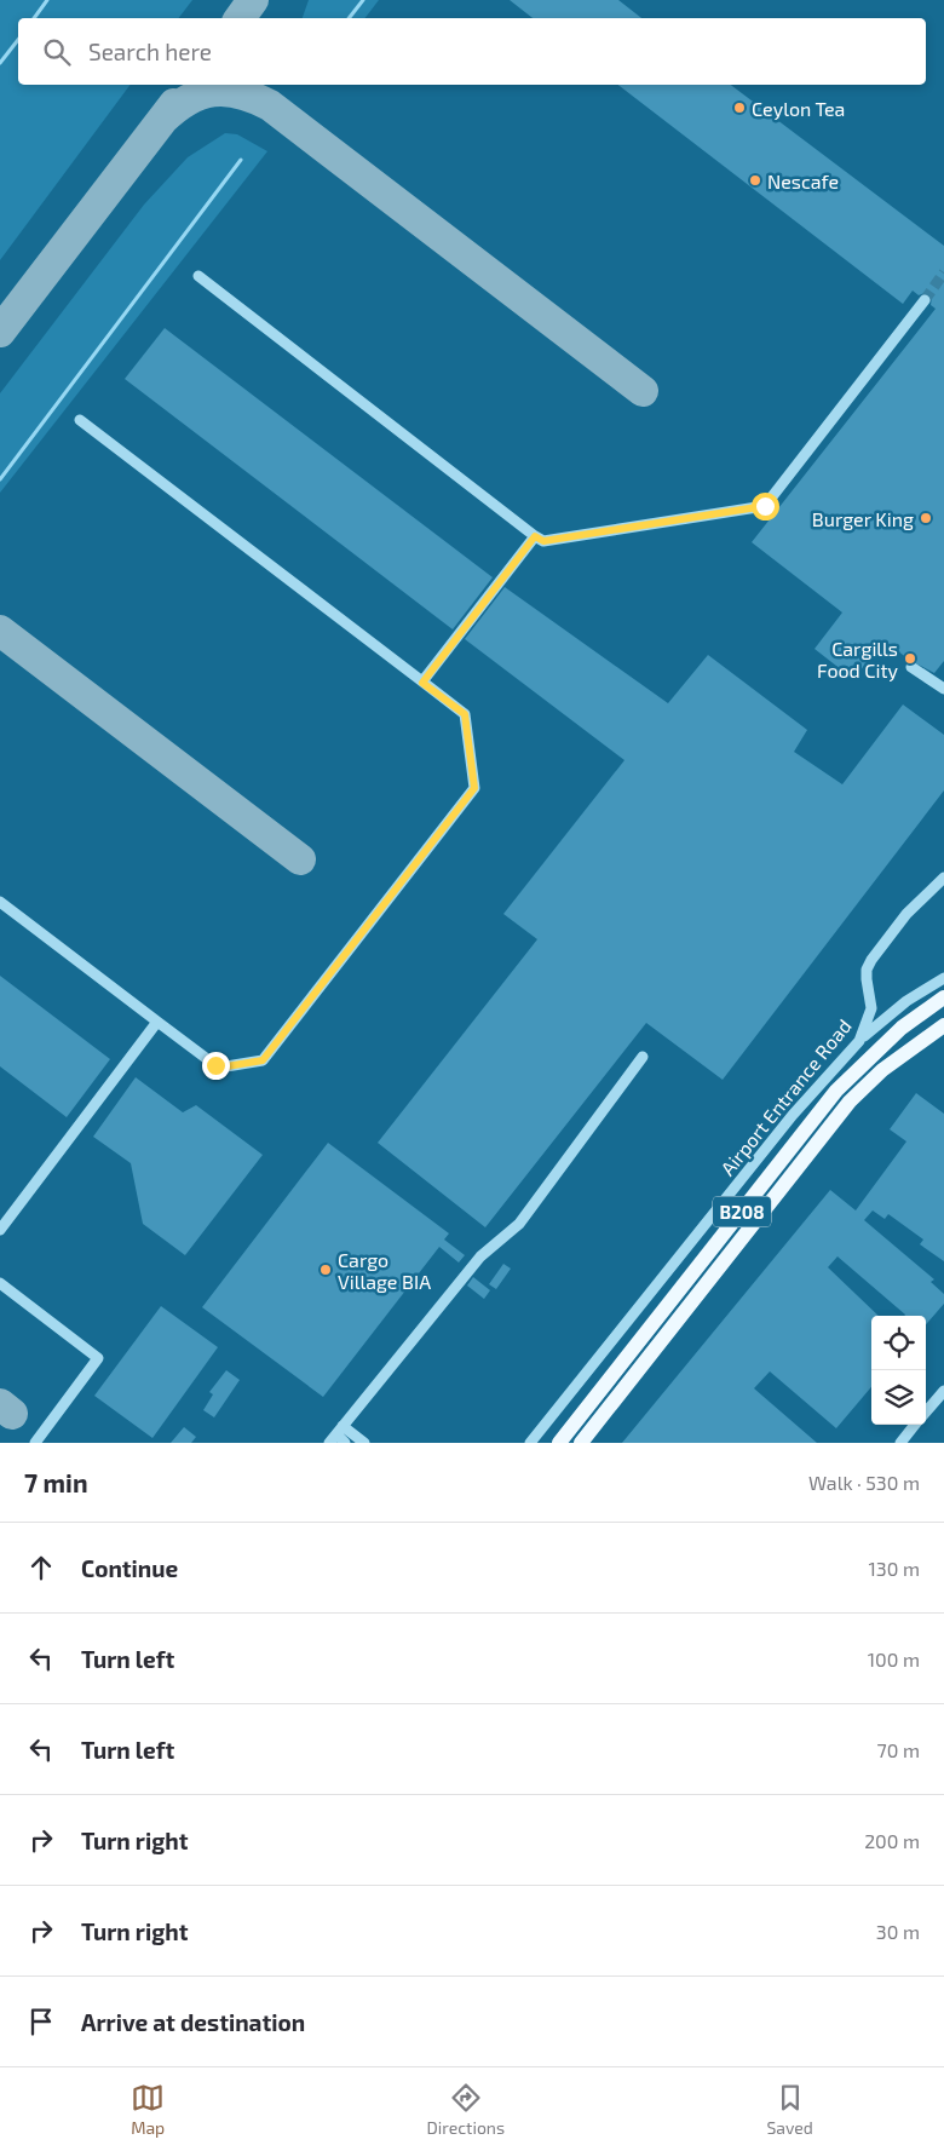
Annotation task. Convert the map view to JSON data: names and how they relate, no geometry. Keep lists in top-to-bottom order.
{
  "streets": {
    "main road": ["B208"],
    "lane": ["Airport Entrance Road"]
  },
  "places": [
    "Ceylon Tea",
    "Nescafe",
    "Burger King",
    "Cargills Food City",
    "Cargo Village BIA"
  ],
  "page": {
    "search": "Search here",
    "heading": ["7 min", "Walk · 530 m"],
    "list": [
      ["Continue", "130 m"],
      ["Turn left", "100 m"],
      ["Turn left", "70 m"],
      ["Turn right", "200 m"],
      ["Turn right", "30 m"],
      "Arrive at destination"
    ],
    "nav": ["Map", "Directions", "Saved"]
  }
}
